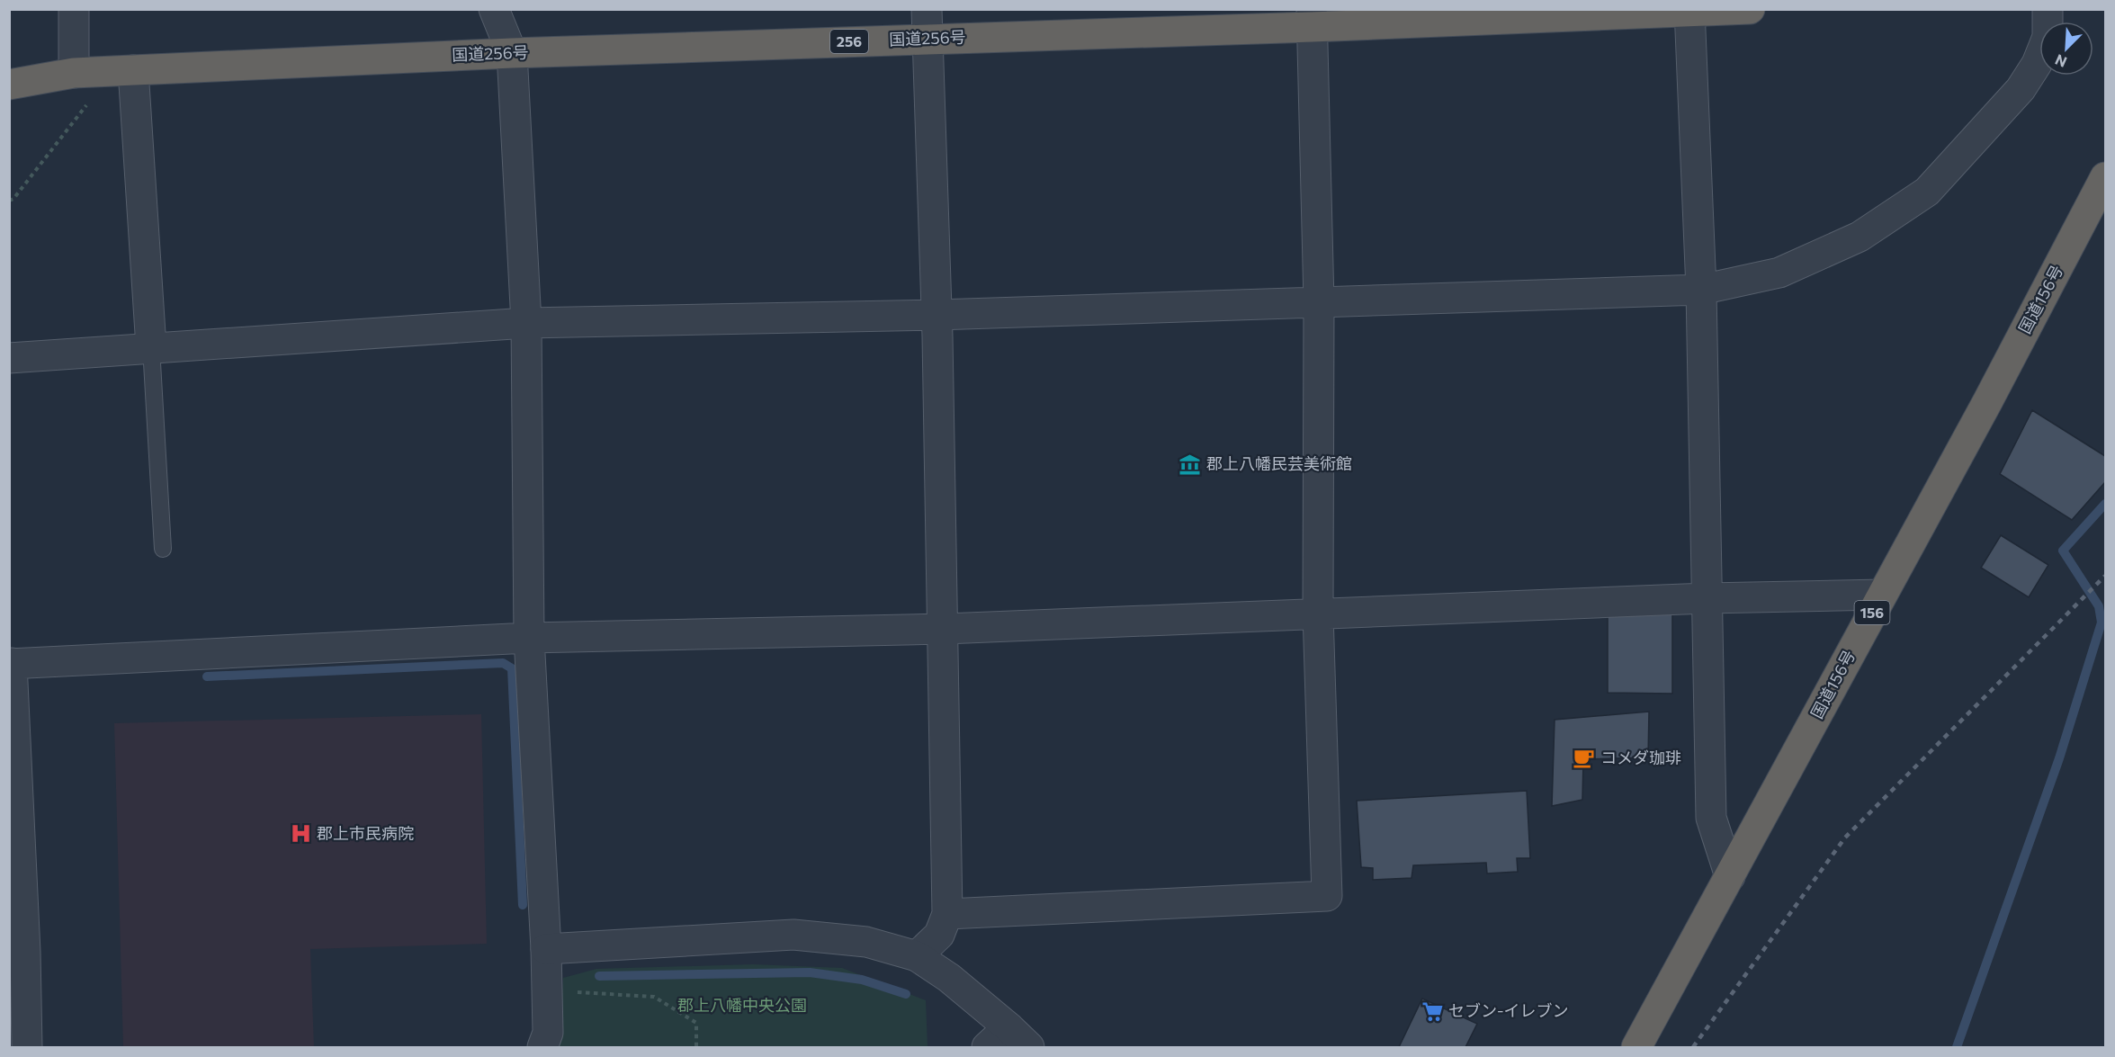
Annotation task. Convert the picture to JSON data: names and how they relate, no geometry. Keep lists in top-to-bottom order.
{
  "streets": {
    "highway": [
      "国道256号",
      "256",
      "国道156号",
      "156"
    ]
  },
  "parks": ["郡上八幡中央公園"],
  "places": {
    "museum": ["郡上八幡民芸美術館"],
    "cafe": ["コメダ珈琲"],
    "hospital": ["郡上市民病院"],
    "supermarket": ["セブン-イレブン"]
  },
  "north": "bottom left"
}
